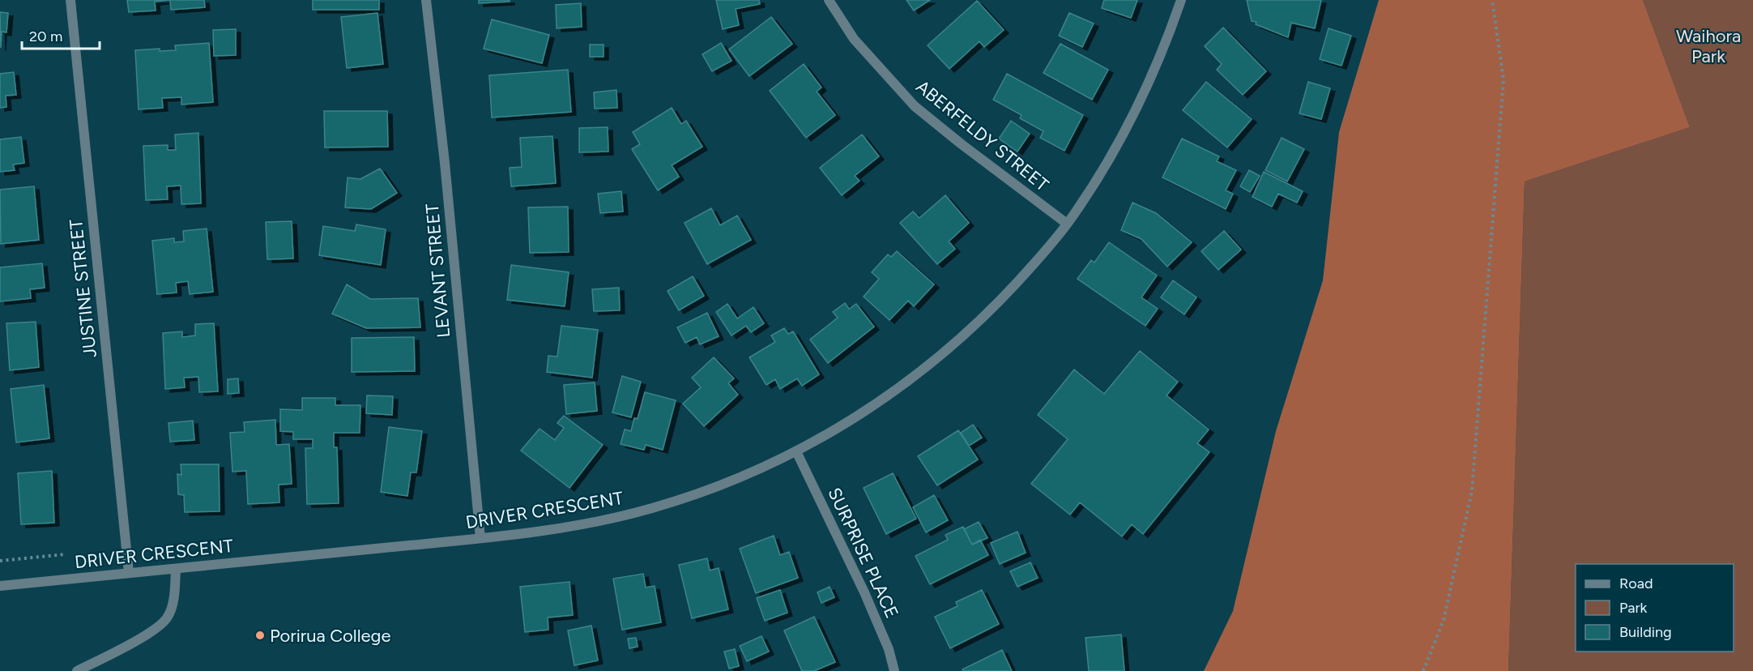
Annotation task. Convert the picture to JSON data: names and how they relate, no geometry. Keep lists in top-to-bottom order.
{
  "streets": {
    "street": [
      "ABERFELDY STREET",
      "LEVANT STREET",
      "JUSTINE STREET",
      "DRIVER CRESCENT",
      "SURPRISE PLACE"
    ]
  },
  "crossings": [
    ["ABERFELDY STREET", "DRIVER CRESCENT"],
    ["LEVANT STREET", "DRIVER CRESCENT"],
    ["JUSTINE STREET", "DRIVER CRESCENT"],
    ["DRIVER CRESCENT", "SURPRISE PLACE"]
  ],
  "parks": ["Waihora Park"],
  "places": ["Porirua College"],
  "legend": ["Road", "Park", "Building"],
  "scale_bar": "20 m"
}
